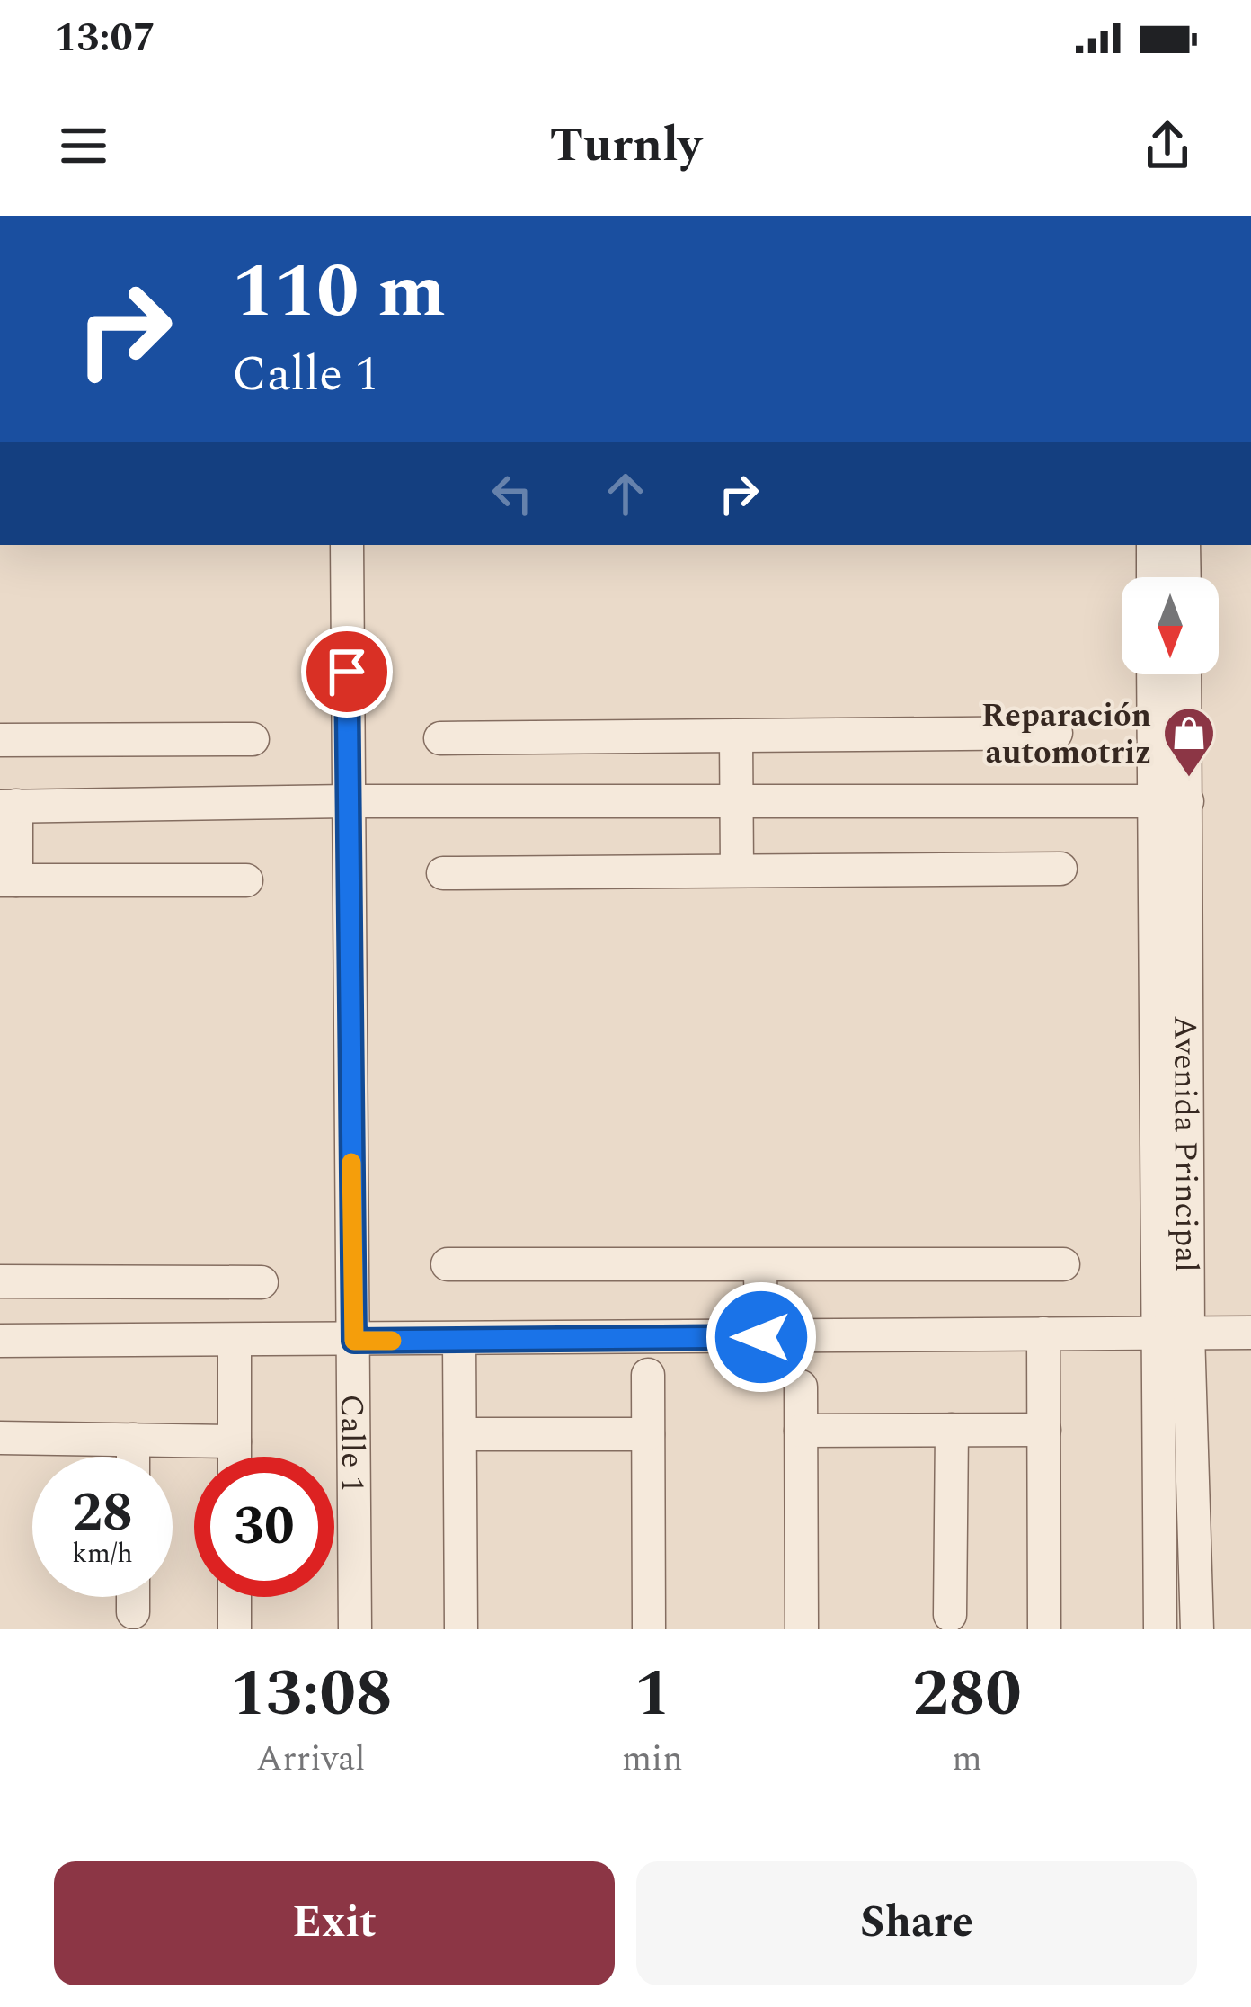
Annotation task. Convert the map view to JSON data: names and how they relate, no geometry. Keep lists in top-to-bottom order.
{
  "streets": {
    "street": ["Avenida Principal", "Calle 1"]
  },
  "places": {
    "shop": ["Reparación automotriz"]
  },
  "north": "bottom",
  "page": {
    "status": "13:07",
    "header": "Turnly",
    "turn": ["110 m", "Calle 1"],
    "speed": "28 km/h",
    "limit": "30",
    "eta": [
      "13:08",
      "Arrival",
      "1",
      "min",
      "280",
      "m"
    ],
    "buttons": ["Exit", "Share"]
  }
}
